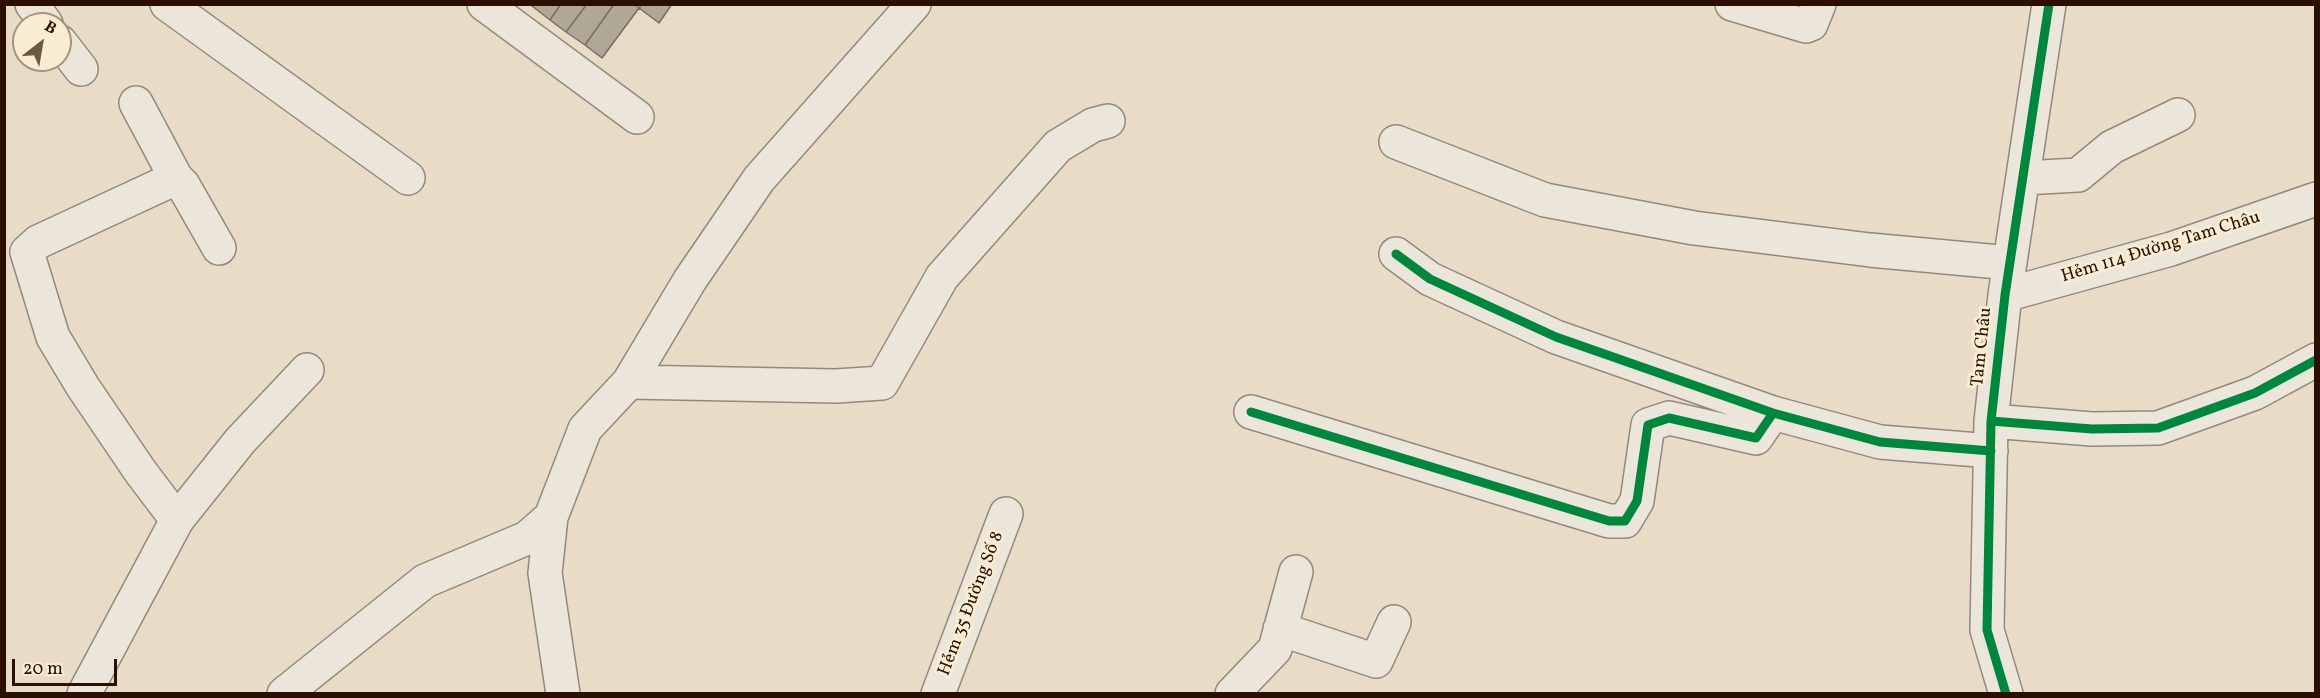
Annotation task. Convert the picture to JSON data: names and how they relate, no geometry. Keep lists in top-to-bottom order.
{
  "streets": {
    "street": ["Hẻm 114 Đường Tam Châu", "Tam Châu", "Hẻm 35 Đường Số 8"]
  },
  "crossings": [
    ["Hẻm 114 Đường Tam Châu", "Tam Châu"]
  ],
  "scale_bar": "20 m",
  "north": "top right"
}
